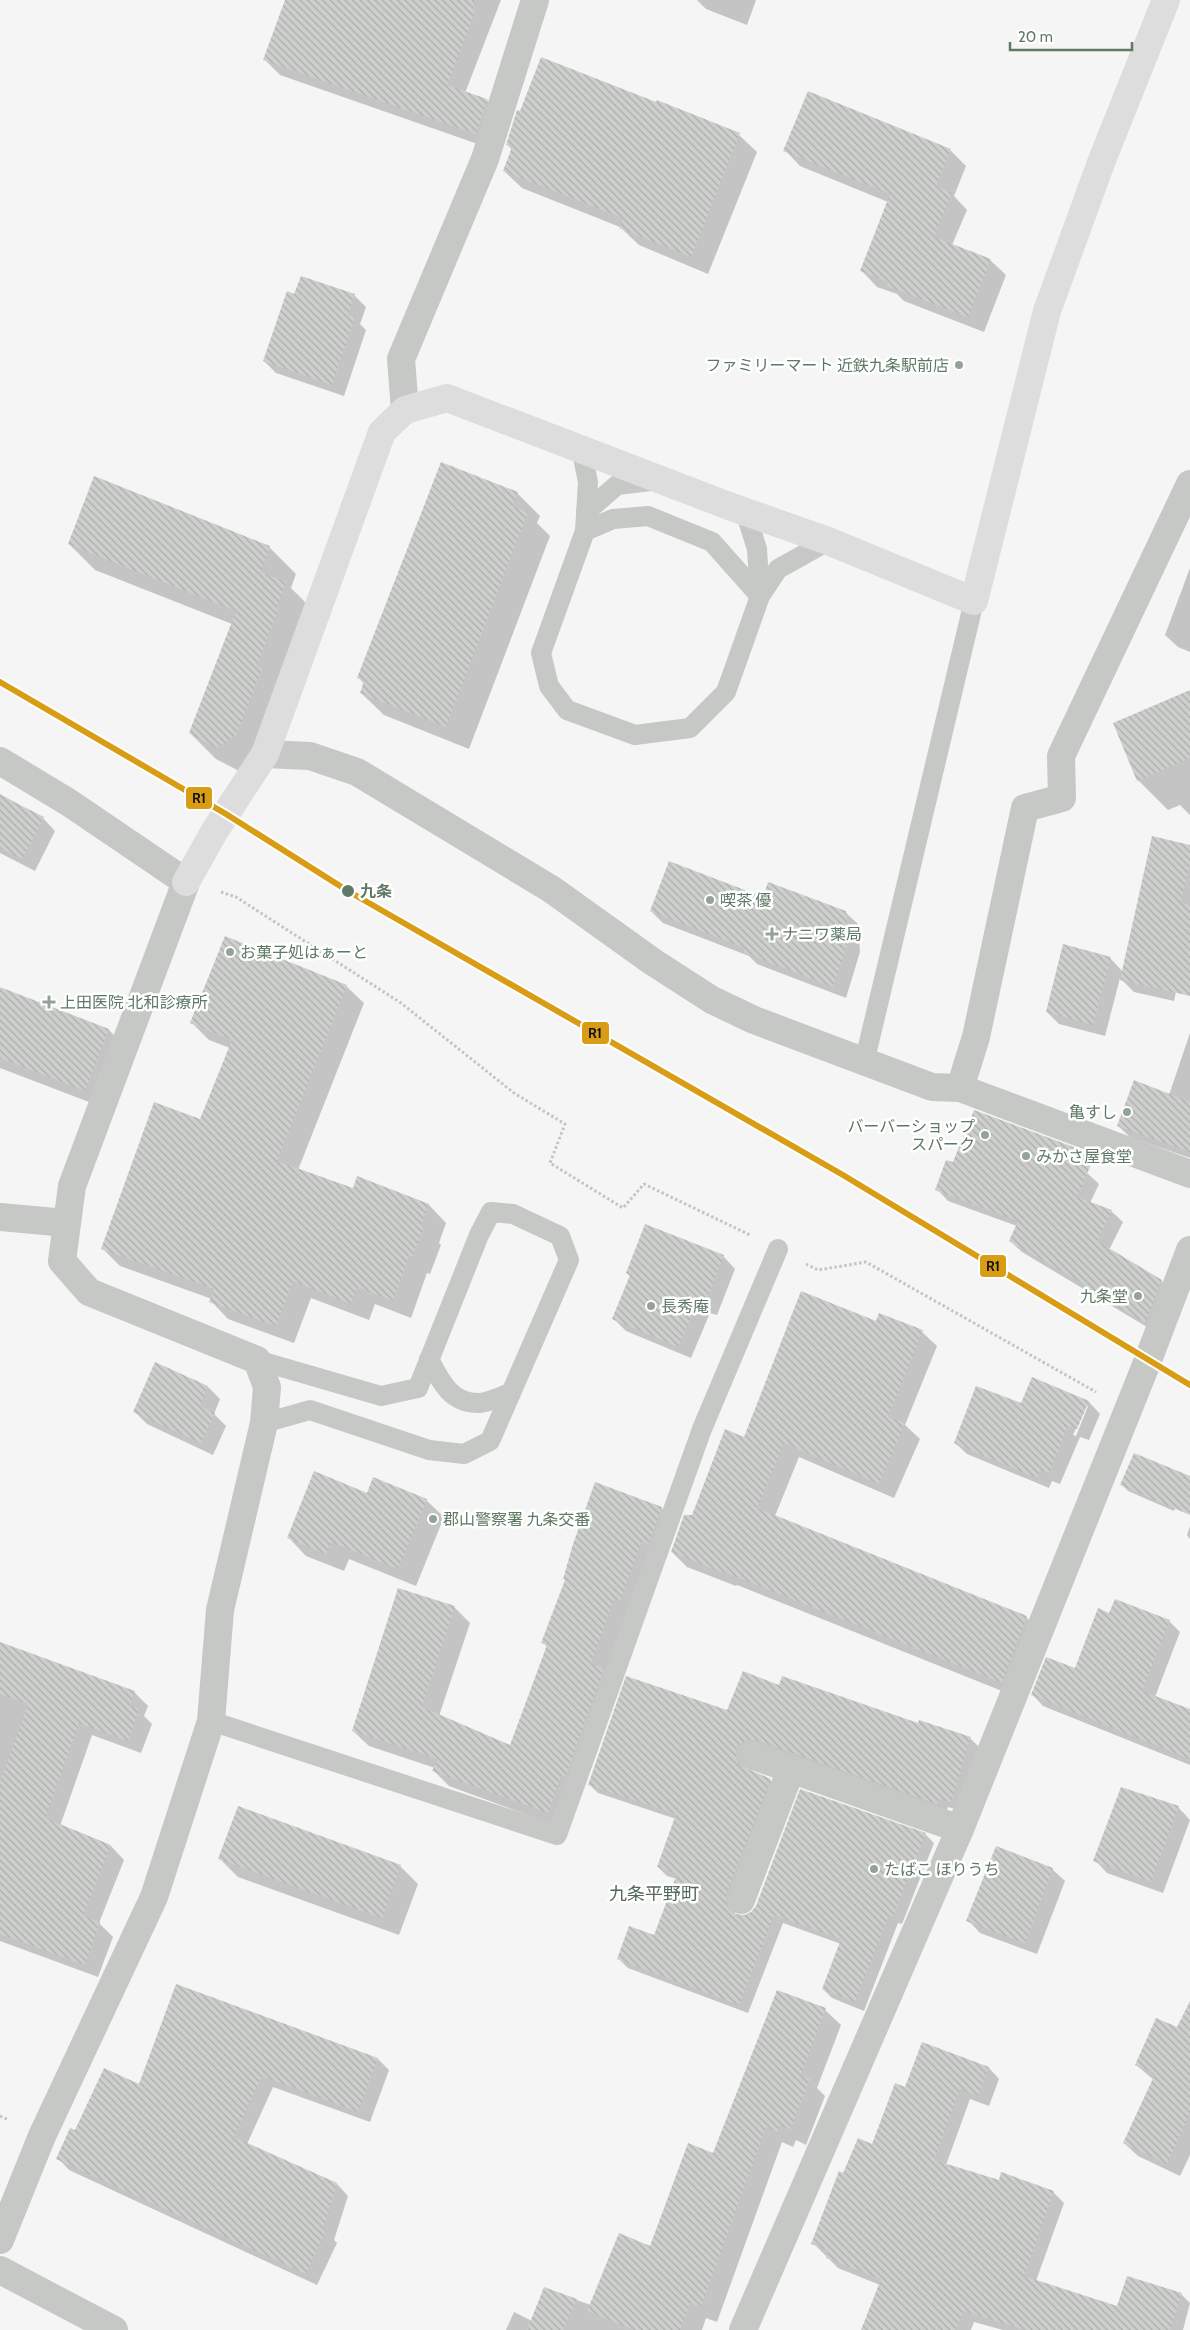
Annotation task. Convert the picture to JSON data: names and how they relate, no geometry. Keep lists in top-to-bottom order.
{
  "districts": ["九条平野町"],
  "places": {
    "other": [
      "ファミリーマート 近鉄九条駅前店",
      "九条",
      "喫茶 優",
      "お菓子処はぁーと",
      "亀すし",
      "バーバーショップ スパーク",
      "みかさ屋食堂",
      "九条堂",
      "長秀庵",
      "郡山警察署 九条交番",
      "たばこ ほりうち"
    ],
    "health": ["ナニワ薬局", "上田医院 北和診療所"]
  },
  "lines": ["transit line R1"],
  "scale_bar": "20 m"
}
